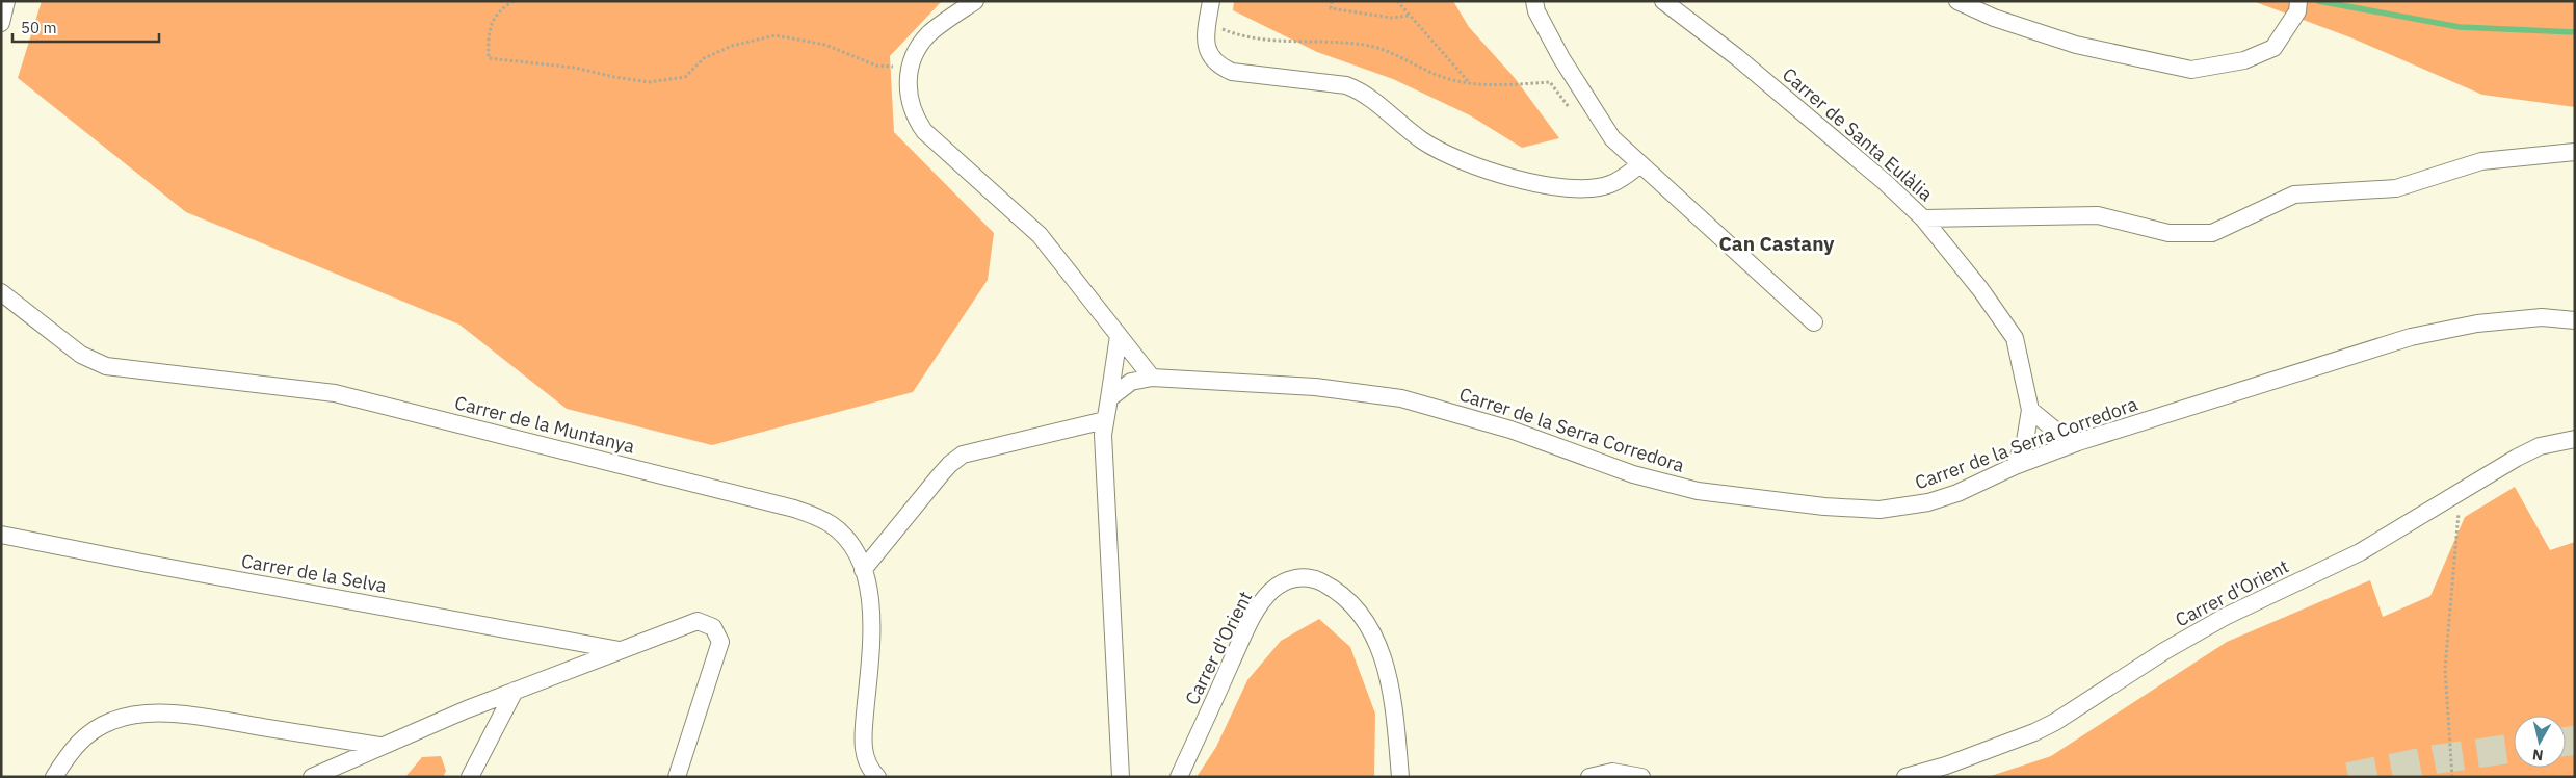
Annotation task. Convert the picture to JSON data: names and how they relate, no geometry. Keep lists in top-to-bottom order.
{
  "streets": {
    "street": [
      "Carrer de Santa Eulàlia",
      "Carrer de la Muntanya",
      "Carrer de la Serra Corredora",
      "Carrer de la Selva",
      "Carrer d'Orient"
    ]
  },
  "crossings": [
    ["Carrer de Santa Eulàlia", "Carrer de la Serra Corredora"]
  ],
  "districts": ["Can Castany"],
  "scale_bar": "50 m",
  "north": "bottom"
}
